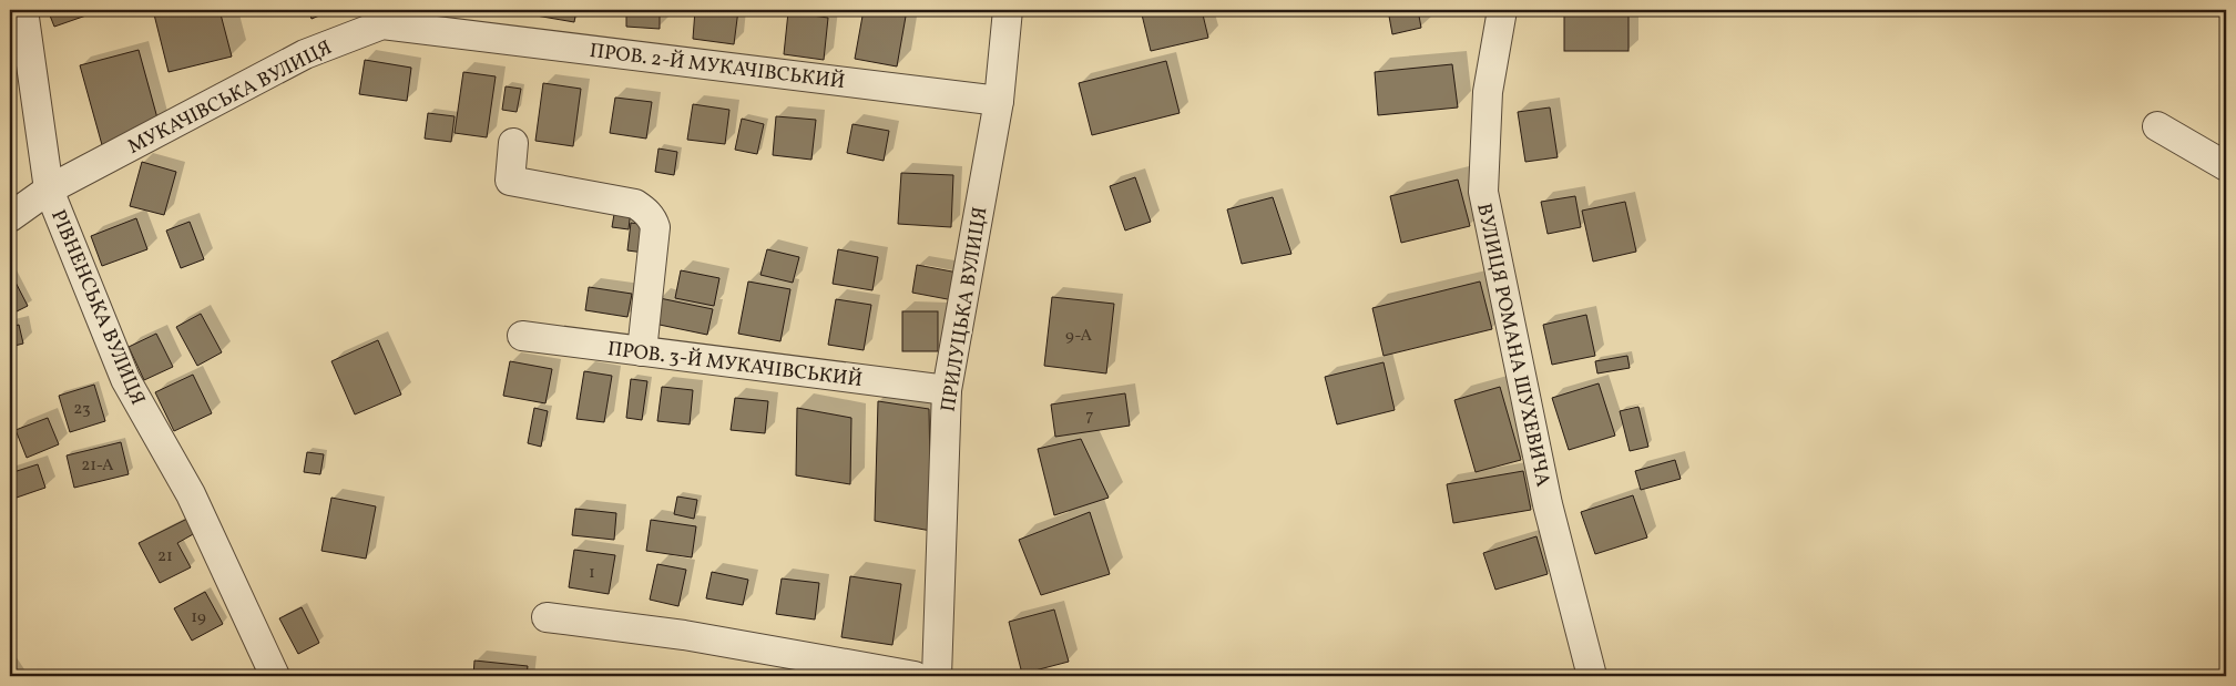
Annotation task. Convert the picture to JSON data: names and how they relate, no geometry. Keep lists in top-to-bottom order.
{
  "streets": {
    "street": [
      "ПРОВ. 2-Й МУКАЧІВСЬКИЙ",
      "МУКАЧІВСЬКА ВУЛИЦЯ",
      "РІВНЕНСЬКА ВУЛИЦЯ",
      "ПРИЛУЦЬКА ВУЛИЦЯ",
      "ВУЛИЦЯ РОМАНА ШУХЕВИЧА",
      "ПРОВ. 3-Й МУКАЧІВСЬКИЙ"
    ]
  },
  "crossings": [
    ["ПРОВ. 2-Й МУКАЧІВСЬКИЙ", "МУКАЧІВСЬКА ВУЛИЦЯ"],
    ["ПРОВ. 2-Й МУКАЧІВСЬКИЙ", "ПРИЛУЦЬКА ВУЛИЦЯ"],
    ["МУКАЧІВСЬКА ВУЛИЦЯ", "РІВНЕНСЬКА ВУЛИЦЯ"],
    ["ПРИЛУЦЬКА ВУЛИЦЯ", "ПРОВ. 3-Й МУКАЧІВСЬКИЙ"]
  ],
  "house_numbers": [
    "9-А",
    "23",
    "7",
    "21-А",
    "21",
    "1",
    "19"
  ]
}
